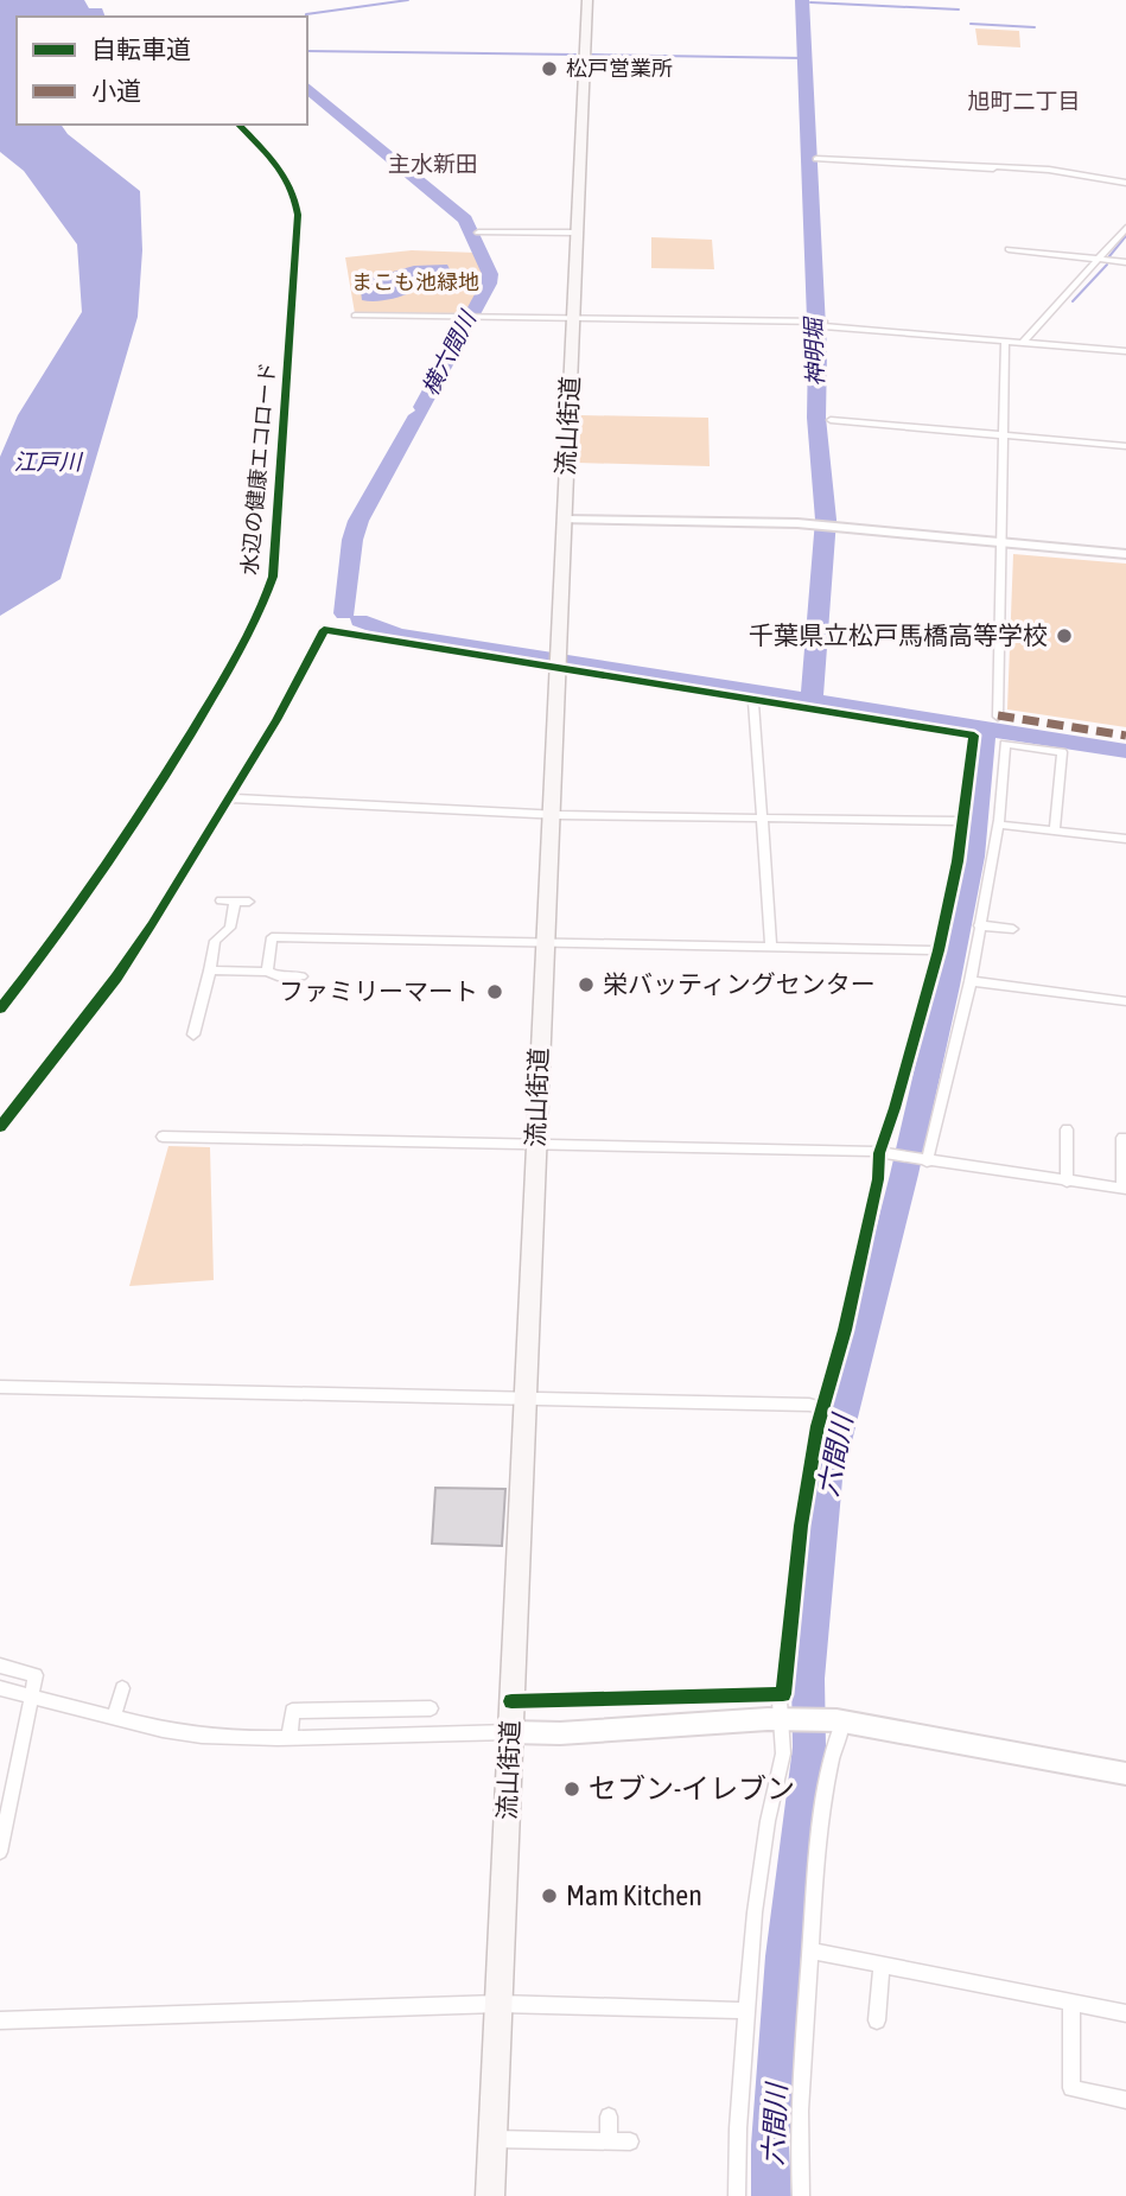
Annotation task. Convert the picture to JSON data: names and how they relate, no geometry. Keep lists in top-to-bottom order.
{
  "streets": {
    "main road": ["流山街道"],
    "cycle path": ["水辺の健康エコロード"]
  },
  "districts": ["旭町二丁目", "主水新田"],
  "water": [
    "神明堀",
    "横六間川",
    "江戸川",
    "六間川"
  ],
  "parks": ["まこも池緑地"],
  "places": [
    "松戸営業所",
    "千葉県立松戸馬橋高等学校",
    "栄バッティングセンター",
    "ファミリーマート",
    "セブン-イレブン",
    "Mam Kitchen"
  ],
  "legend": ["自転車道", "小道"]
}
